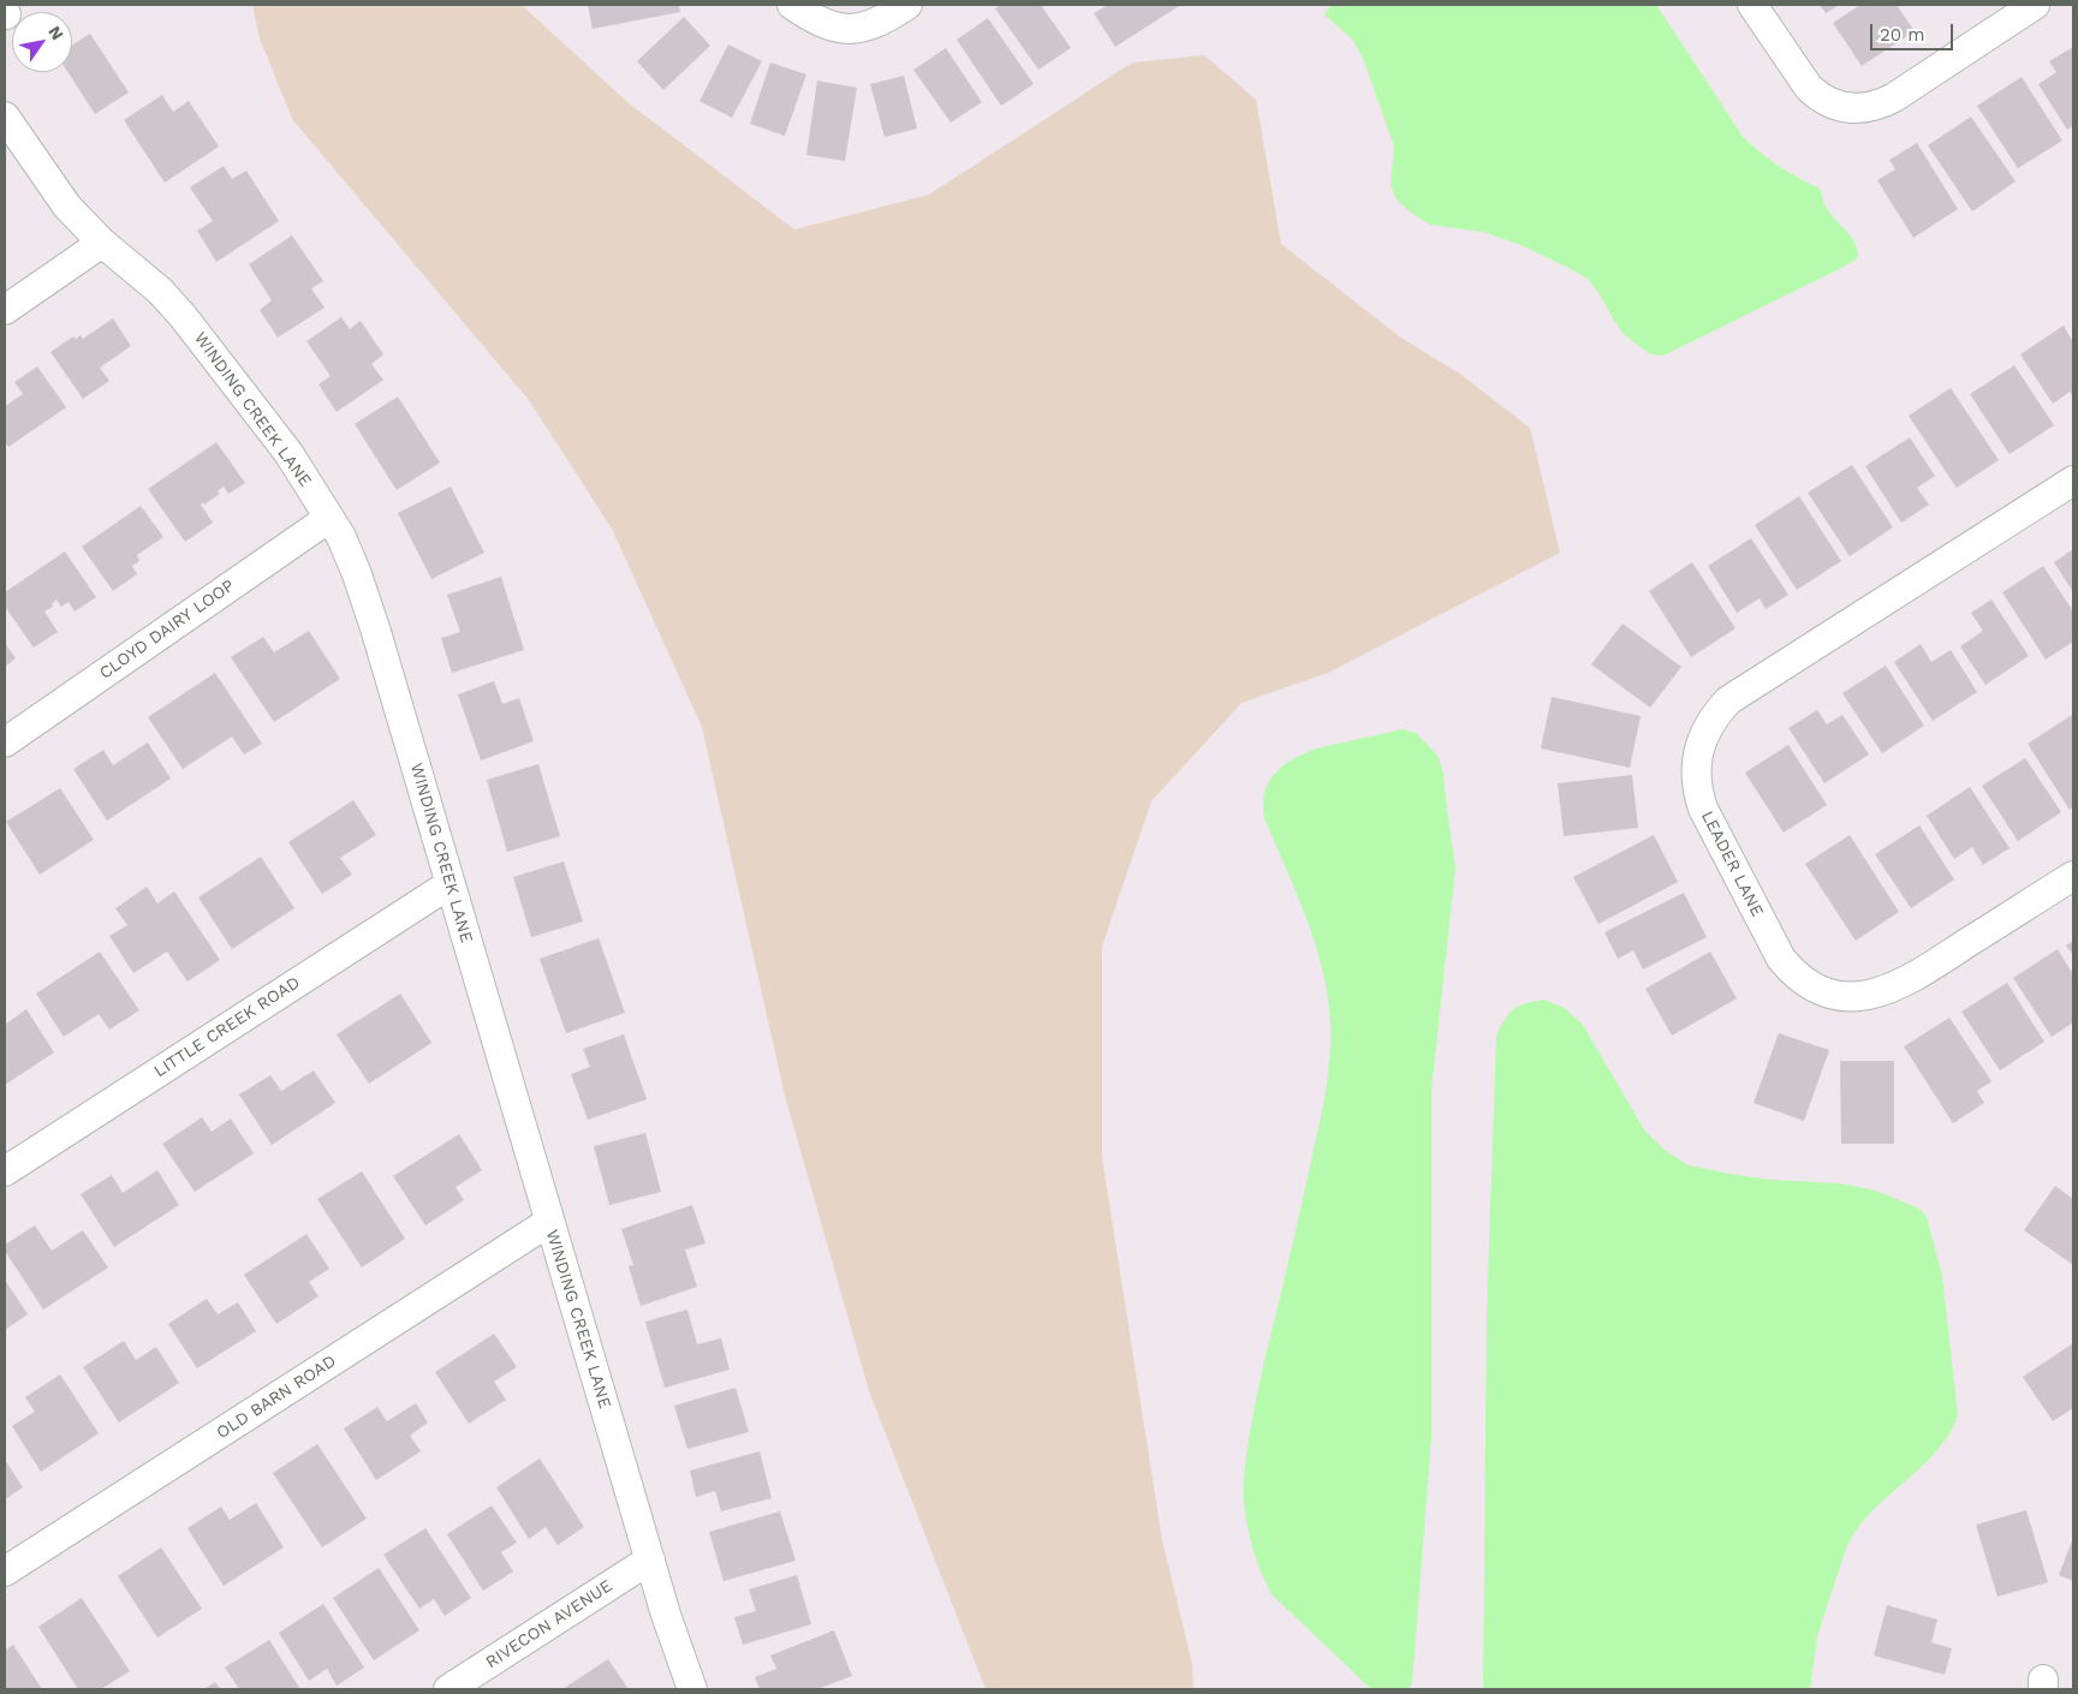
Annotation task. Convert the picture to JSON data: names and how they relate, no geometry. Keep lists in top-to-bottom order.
{
  "streets": {
    "street": [
      "WINDING CREEK LANE",
      "CLOYD DAIRY LOOP",
      "LEADER LANE",
      "LITTLE CREEK ROAD",
      "OLD BARN ROAD",
      "RIVECON AVENUE"
    ]
  },
  "crossings": [
    ["WINDING CREEK LANE", "CLOYD DAIRY LOOP"],
    ["WINDING CREEK LANE", "LITTLE CREEK ROAD"],
    ["WINDING CREEK LANE", "OLD BARN ROAD"],
    ["WINDING CREEK LANE", "RIVECON AVENUE"]
  ],
  "scale_bar": "20 m",
  "north": "top right"
}
